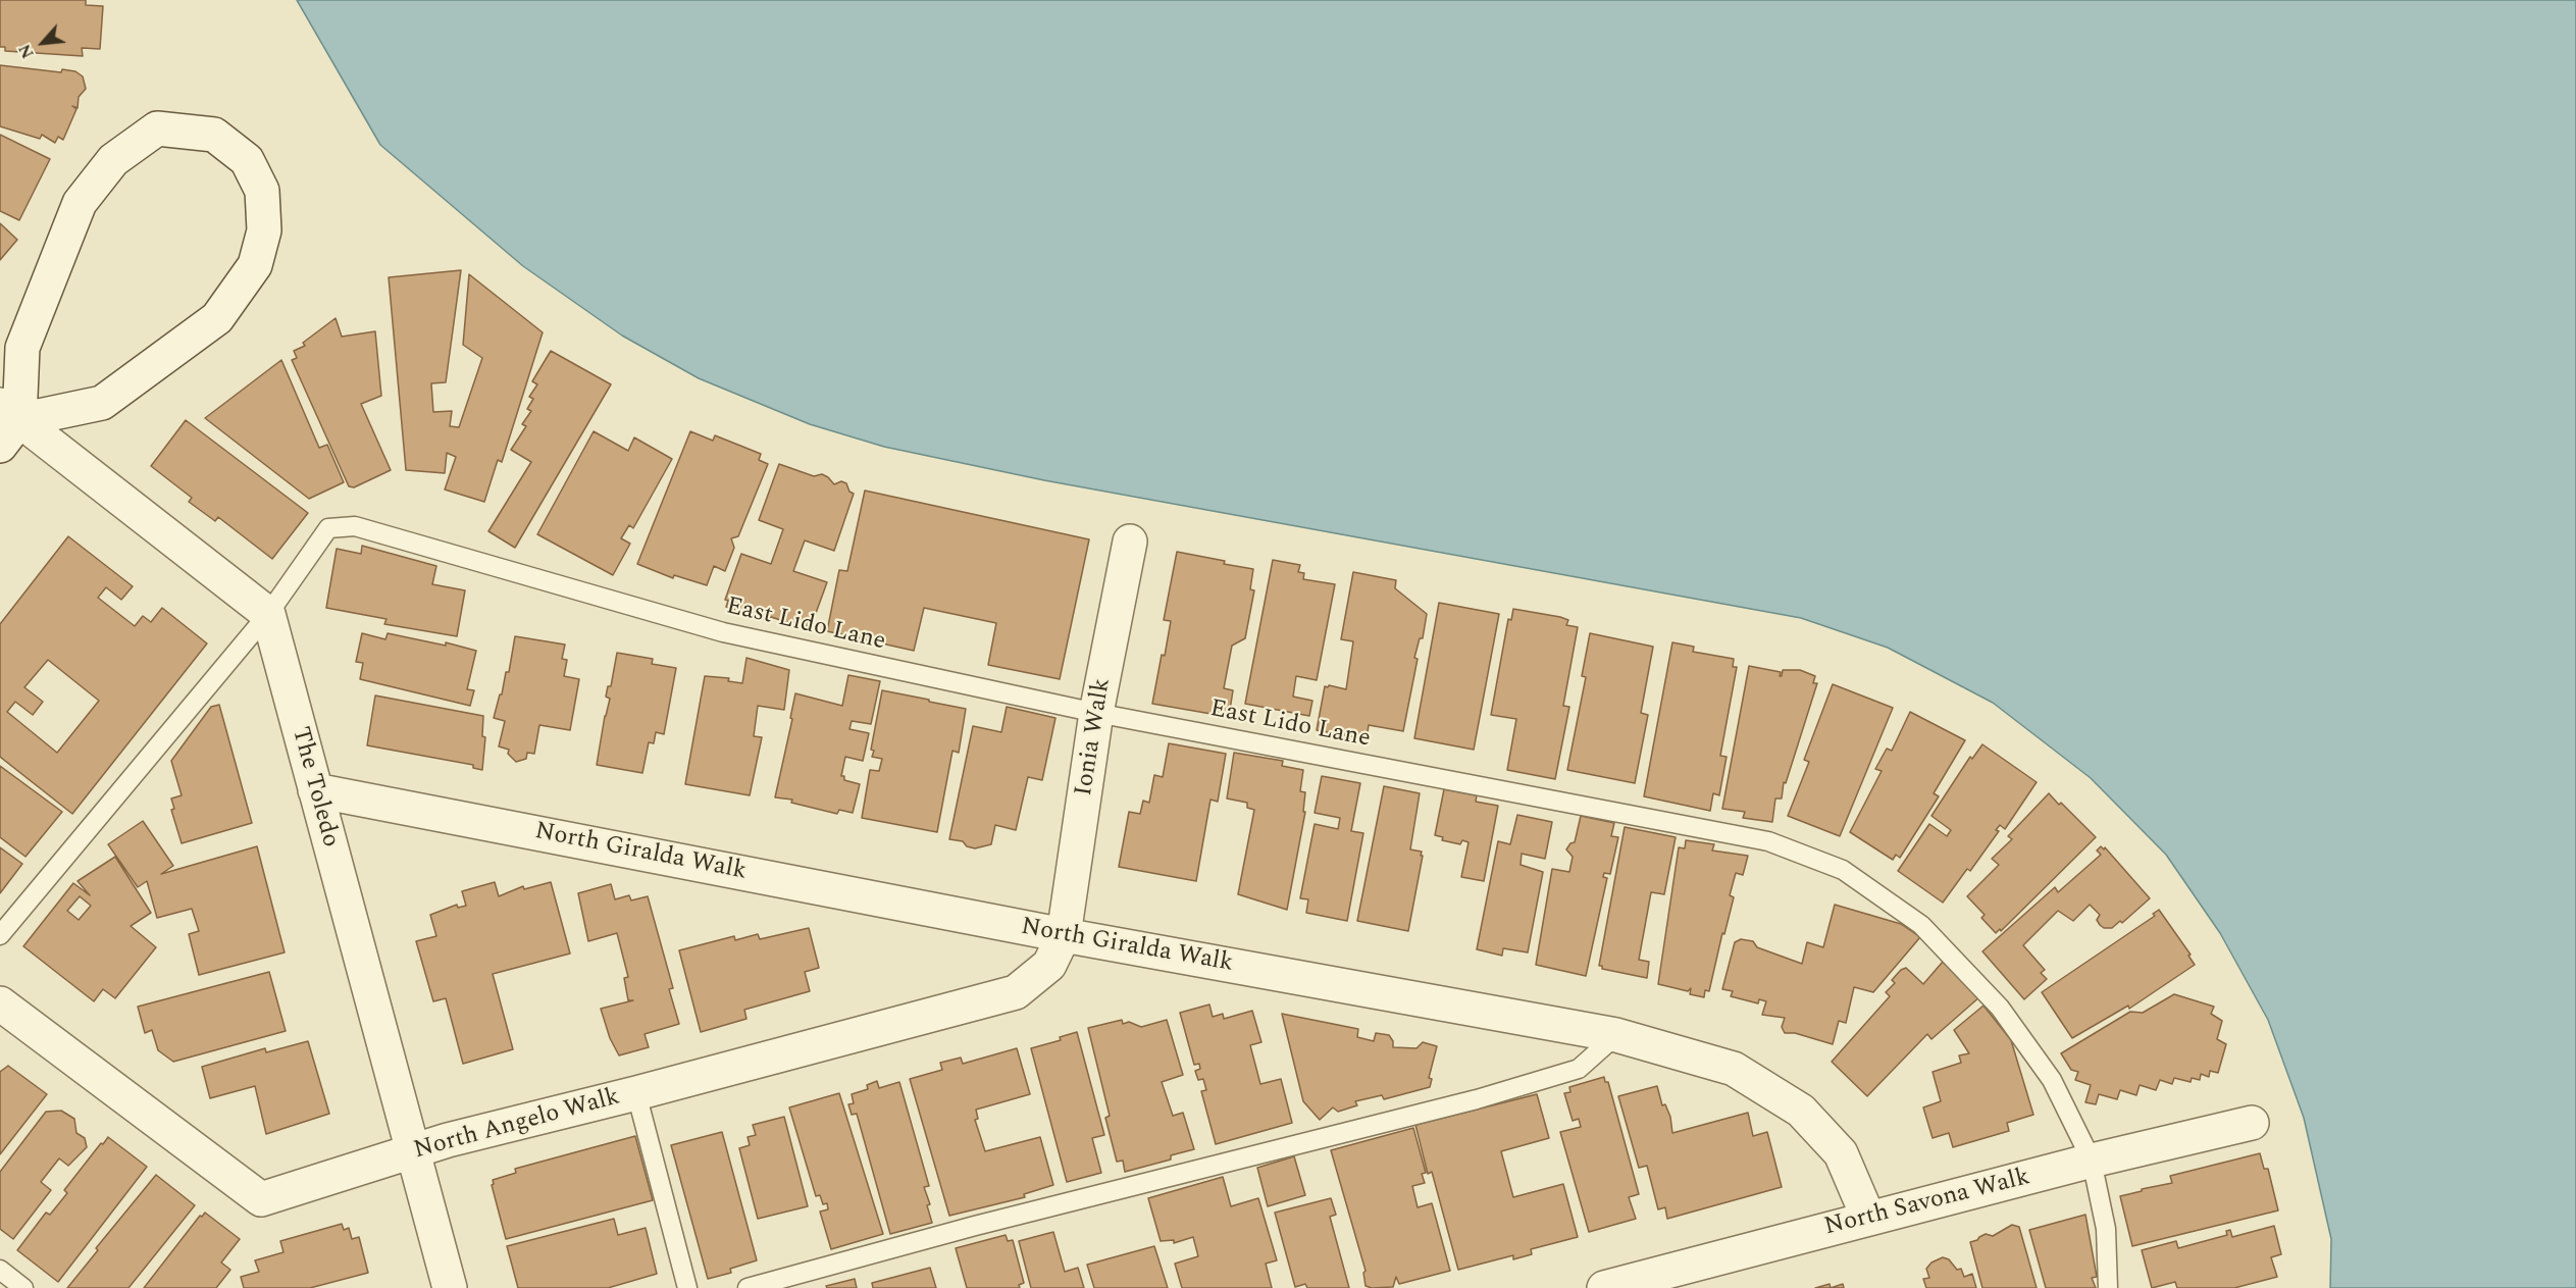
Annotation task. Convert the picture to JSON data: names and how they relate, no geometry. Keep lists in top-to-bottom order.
{
  "streets": {
    "street": [
      "Ionia Walk",
      "The Toledo",
      "North Giralda Walk",
      "North Angelo Walk",
      "North Savona Walk"
    ],
    "lane": ["East Lido Lane"]
  },
  "crossings": [
    ["East Lido Lane", "Ionia Walk"],
    ["East Lido Lane", "The Toledo"],
    ["East Lido Lane", "North Savona Walk"],
    ["Ionia Walk", "North Giralda Walk"],
    ["Ionia Walk", "North Angelo Walk"],
    ["The Toledo", "North Giralda Walk"],
    ["The Toledo", "North Angelo Walk"],
    ["North Giralda Walk", "North Angelo Walk"],
    ["North Giralda Walk", "North Savona Walk"]
  ],
  "north": "bottom left"
}
